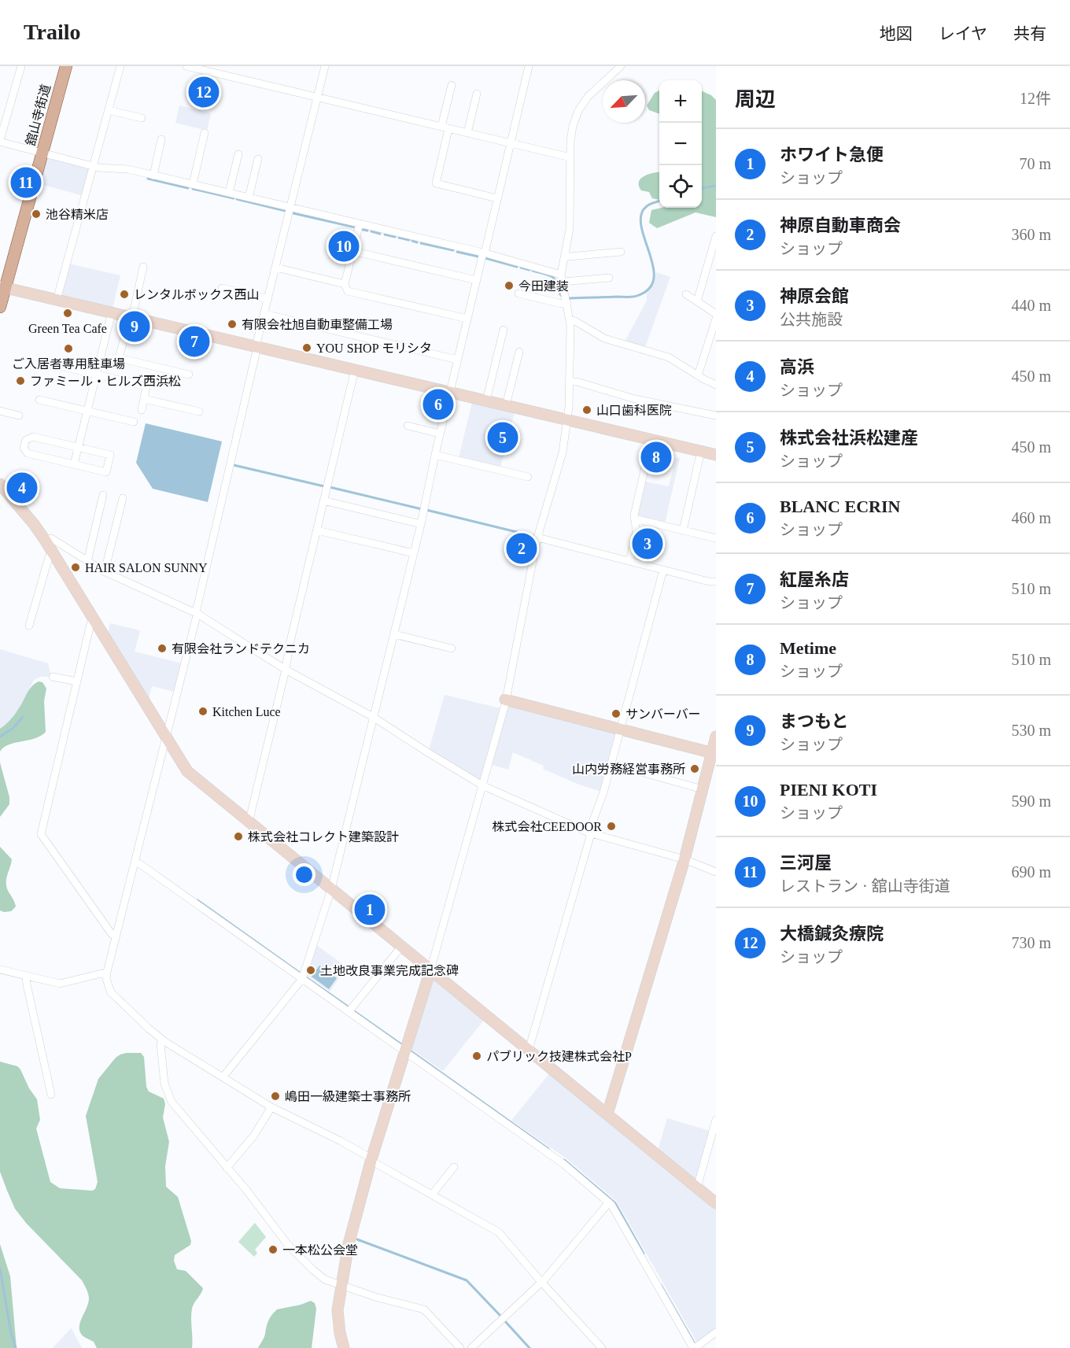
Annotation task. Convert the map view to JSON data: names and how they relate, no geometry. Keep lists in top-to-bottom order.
{
  "streets": {
    "main road": ["舘山寺街道"]
  },
  "places": [
    "池谷精米店",
    "今田建装",
    "レンタルボックス西山",
    "Green Tea Cafe",
    "有限会社旭自動車整備工場",
    "YOU SHOP モリシタ",
    "ご入居者専用駐車場",
    "ファミール・ヒルズ西浜松",
    "山口歯科医院",
    "HAIR SALON SUNNY",
    "有限会社ランドテクニカ",
    "Kitchen Luce",
    "サンバーバー",
    "山内労務経営事務所",
    "株式会社CEEDOOR",
    "株式会社コレクト建築設計",
    "土地改良事業完成記念碑",
    "パブリック技建株式会社P",
    "嶋田一級建築士事務所",
    "一本松公会堂"
  ],
  "north": "bottom left",
  "page": {
    "header": "Trailo",
    "nav": ["地図", "レイヤ", "共有"],
    "heading": ["周辺", "12件"],
    "pins": [
      "12",
      "11",
      "10",
      "9",
      "7",
      "6",
      "5",
      "8",
      "4",
      "3",
      "2",
      "1"
    ],
    "map_buttons": ["+", "−"],
    "list": [
      {
        "mark": "1",
        "name": "ホワイト急便",
        "note": "ショップ",
        "value": "70 m"
      },
      {
        "mark": "2",
        "name": "神原自動車商会",
        "note": "ショップ",
        "value": "360 m"
      },
      {
        "mark": "3",
        "name": "神原会館",
        "note": "公共施設",
        "value": "440 m"
      },
      {
        "mark": "4",
        "name": "高浜",
        "note": "ショップ",
        "value": "450 m"
      },
      {
        "mark": "5",
        "name": "株式会社浜松建産",
        "note": "ショップ",
        "value": "450 m"
      },
      {
        "mark": "6",
        "name": "BLANC ECRIN",
        "note": "ショップ",
        "value": "460 m"
      },
      {
        "mark": "7",
        "name": "紅屋糸店",
        "note": "ショップ",
        "value": "510 m"
      },
      {
        "mark": "8",
        "name": "Metime",
        "note": "ショップ",
        "value": "510 m"
      },
      {
        "mark": "9",
        "name": "まつもと",
        "note": "ショップ",
        "value": "530 m"
      },
      {
        "mark": "10",
        "name": "PIENI KOTI",
        "note": "ショップ",
        "value": "590 m"
      },
      {
        "mark": "11",
        "name": "三河屋",
        "note": "レストラン · 舘山寺街道",
        "value": "690 m"
      },
      {
        "mark": "12",
        "name": "大橋鍼灸療院",
        "note": "ショップ",
        "value": "730 m"
      }
    ]
  }
}
